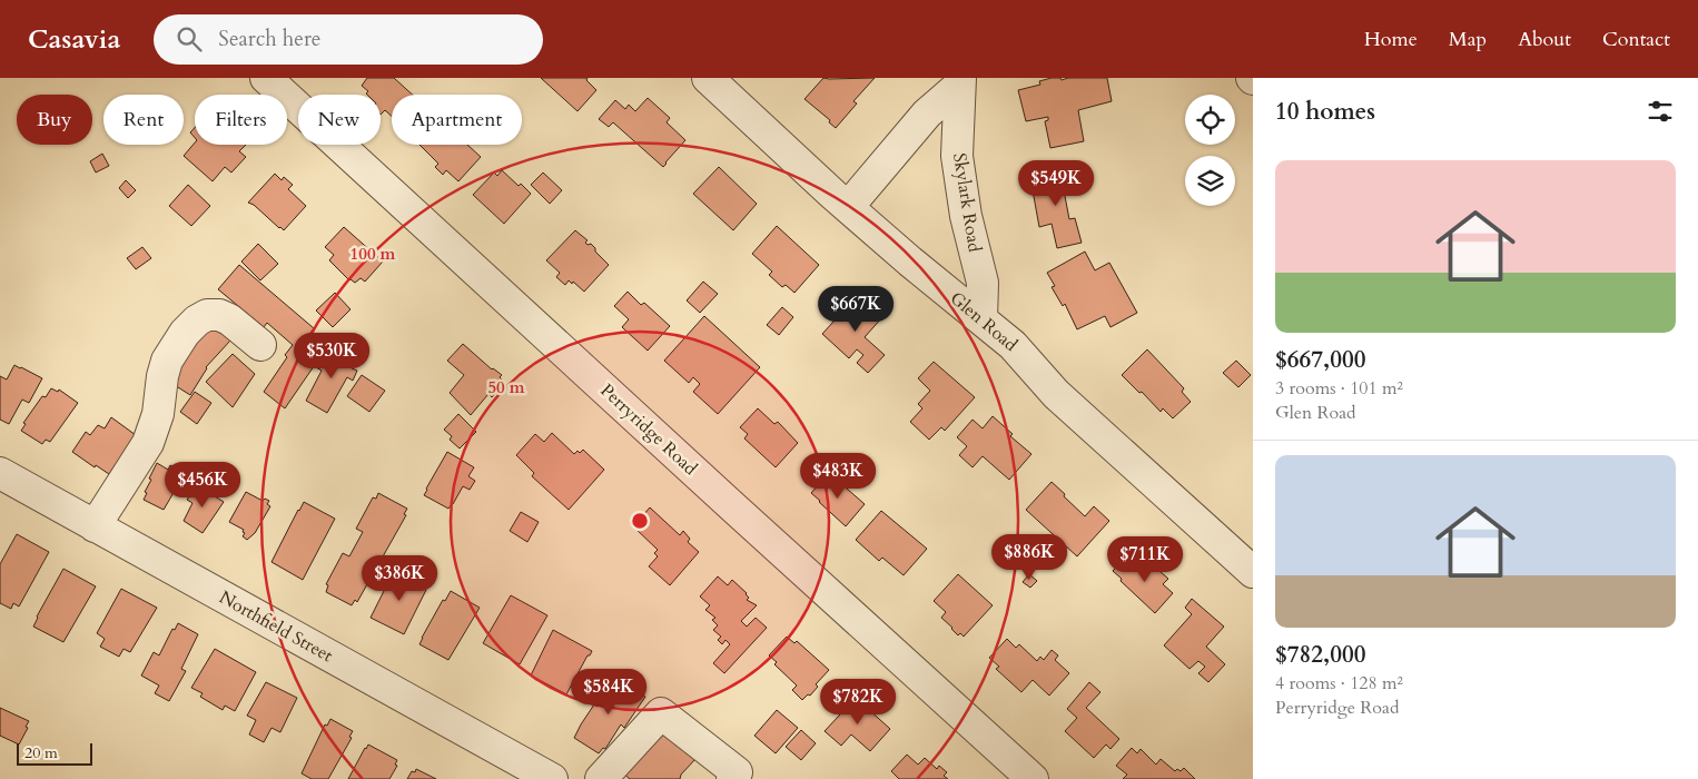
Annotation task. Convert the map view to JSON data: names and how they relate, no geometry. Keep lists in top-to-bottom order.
{
  "streets": {
    "street": [
      "Skylark Road",
      "Glen Road",
      "Perryridge Road",
      "Northfield Street"
    ]
  },
  "crossings": [
    ["Skylark Road", "Glen Road"]
  ],
  "scale_bar": "20 m",
  "page": {
    "header": "Casavia",
    "search": "Search here",
    "nav": [
      "Home",
      "Map",
      "About",
      "Contact"
    ],
    "heading": "10 homes",
    "chip": [
      "Buy",
      "Rent",
      "Filters",
      "New",
      "Apartment"
    ],
    "list": [
      {
        "name": "$667,000",
        "note": "3 rooms · 101 m² · Glen Road"
      },
      {
        "name": "$782,000",
        "note": "4 rooms · 128 m² · Perryridge Road"
      }
    ],
    "price": [
      "$549K",
      "$667K",
      "$530K",
      "$483K",
      "$456K",
      "$886K",
      "$711K",
      "$386K",
      "$584K",
      "$782K"
    ],
    "scale": "20 m"
  },
  "rings": ["100 m", "50 m"]
}
